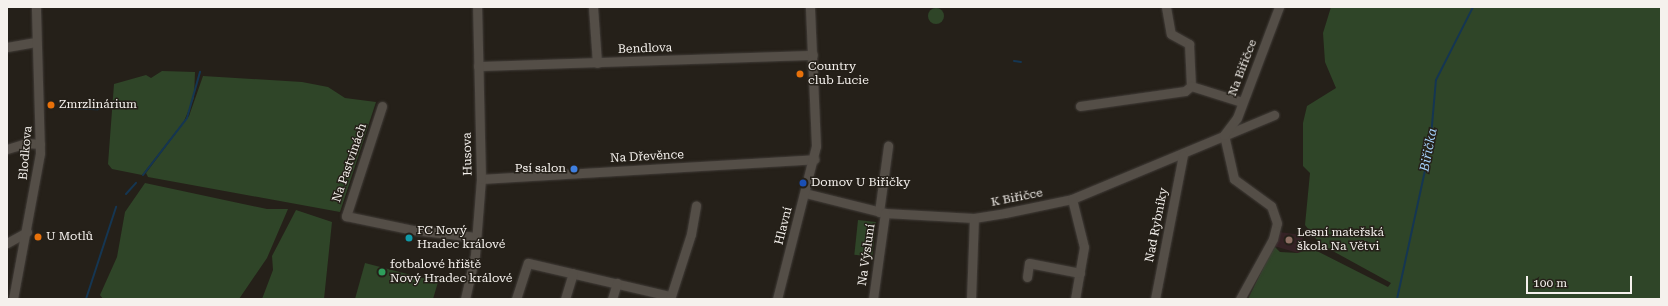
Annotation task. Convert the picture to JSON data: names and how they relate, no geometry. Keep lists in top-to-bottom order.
{
  "streets": {
    "street": [
      "Bendlova",
      "Na Biřičce",
      "Blodkova",
      "Husova",
      "Na Dřevěnce",
      "Na Pastvinách",
      "K Biřičce",
      "Nad Rybníky",
      "Hlavní",
      "Na Výsluní"
    ]
  },
  "crossings": [
    ["Bendlova", "Husova"],
    ["Bendlova", "Hlavní"],
    ["Na Biřičce", "K Biřičce"],
    ["Husova", "Na Dřevěnce"],
    ["Husova", "Na Pastvinách"],
    ["Na Dřevěnce", "Hlavní"],
    ["K Biřičce", "Nad Rybníky"],
    ["K Biřičce", "Hlavní"],
    ["K Biřičce", "Na Výsluní"]
  ],
  "water": ["Biřička"],
  "places": [
    "Country club Lucie",
    "Zmrzlinárium",
    "Psí salon",
    "Domov U Biřičky",
    "U Motlů",
    "FC Nový Hradec králové",
    "Lesní mateřská škola Na Větvi",
    "fotbalové hřiště Nový Hradec králové"
  ],
  "scale_bar": "100 m"
}
